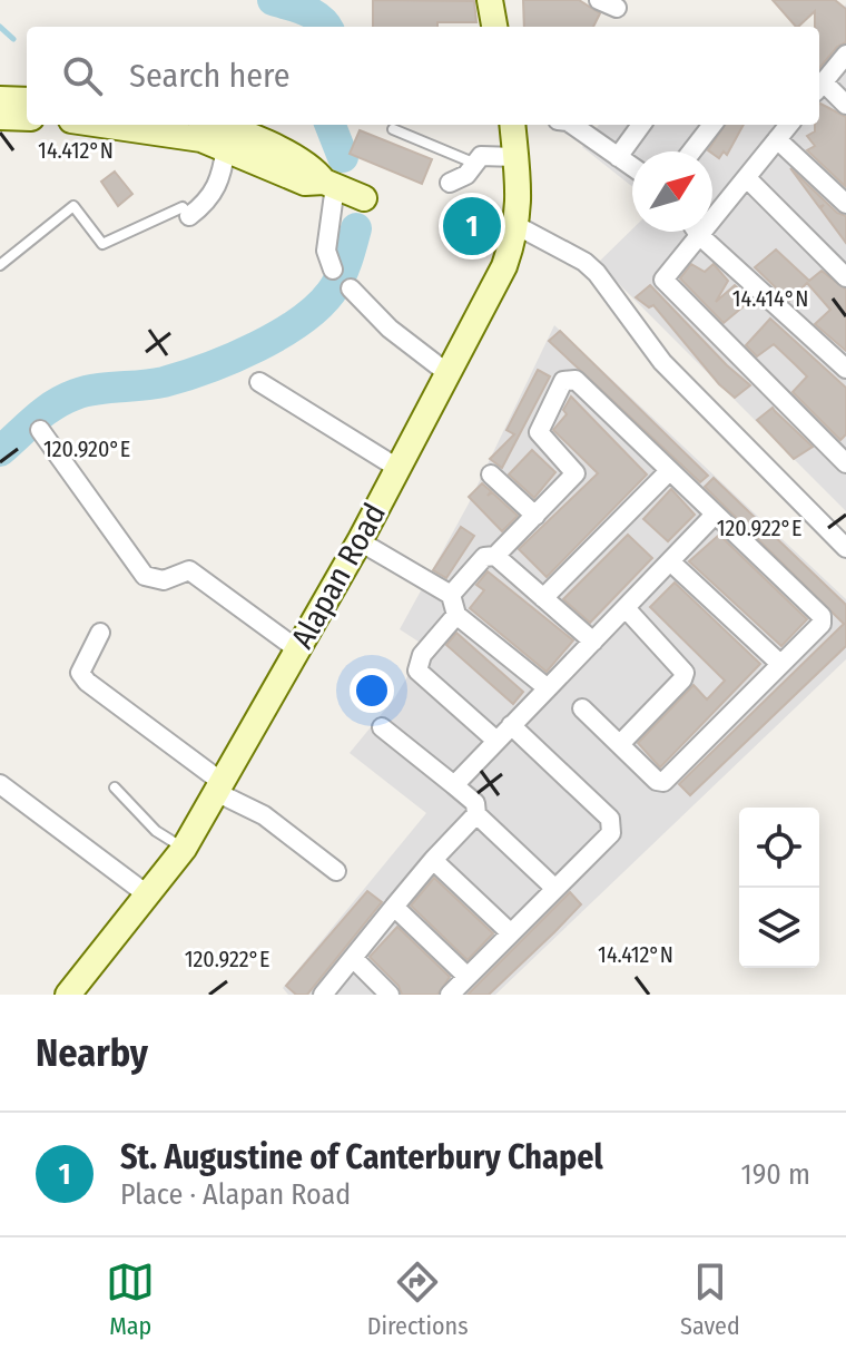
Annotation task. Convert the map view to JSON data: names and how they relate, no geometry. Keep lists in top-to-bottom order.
{
  "streets": {
    "street": ["Alapan Road"]
  },
  "north": "top right",
  "page": {
    "search": "Search here",
    "pins": "1",
    "heading": "Nearby",
    "list": [
      {
        "mark": "1",
        "name": "St. Augustine of Canterbury Chapel",
        "note": "Place · Alapan Road",
        "value": "190 m"
      }
    ],
    "nav": ["Map", "Directions", "Saved"]
  },
  "coordinates": [
    "14.412°N",
    "14.414°N",
    "120.920°E",
    "120.922°E"
  ]
}
